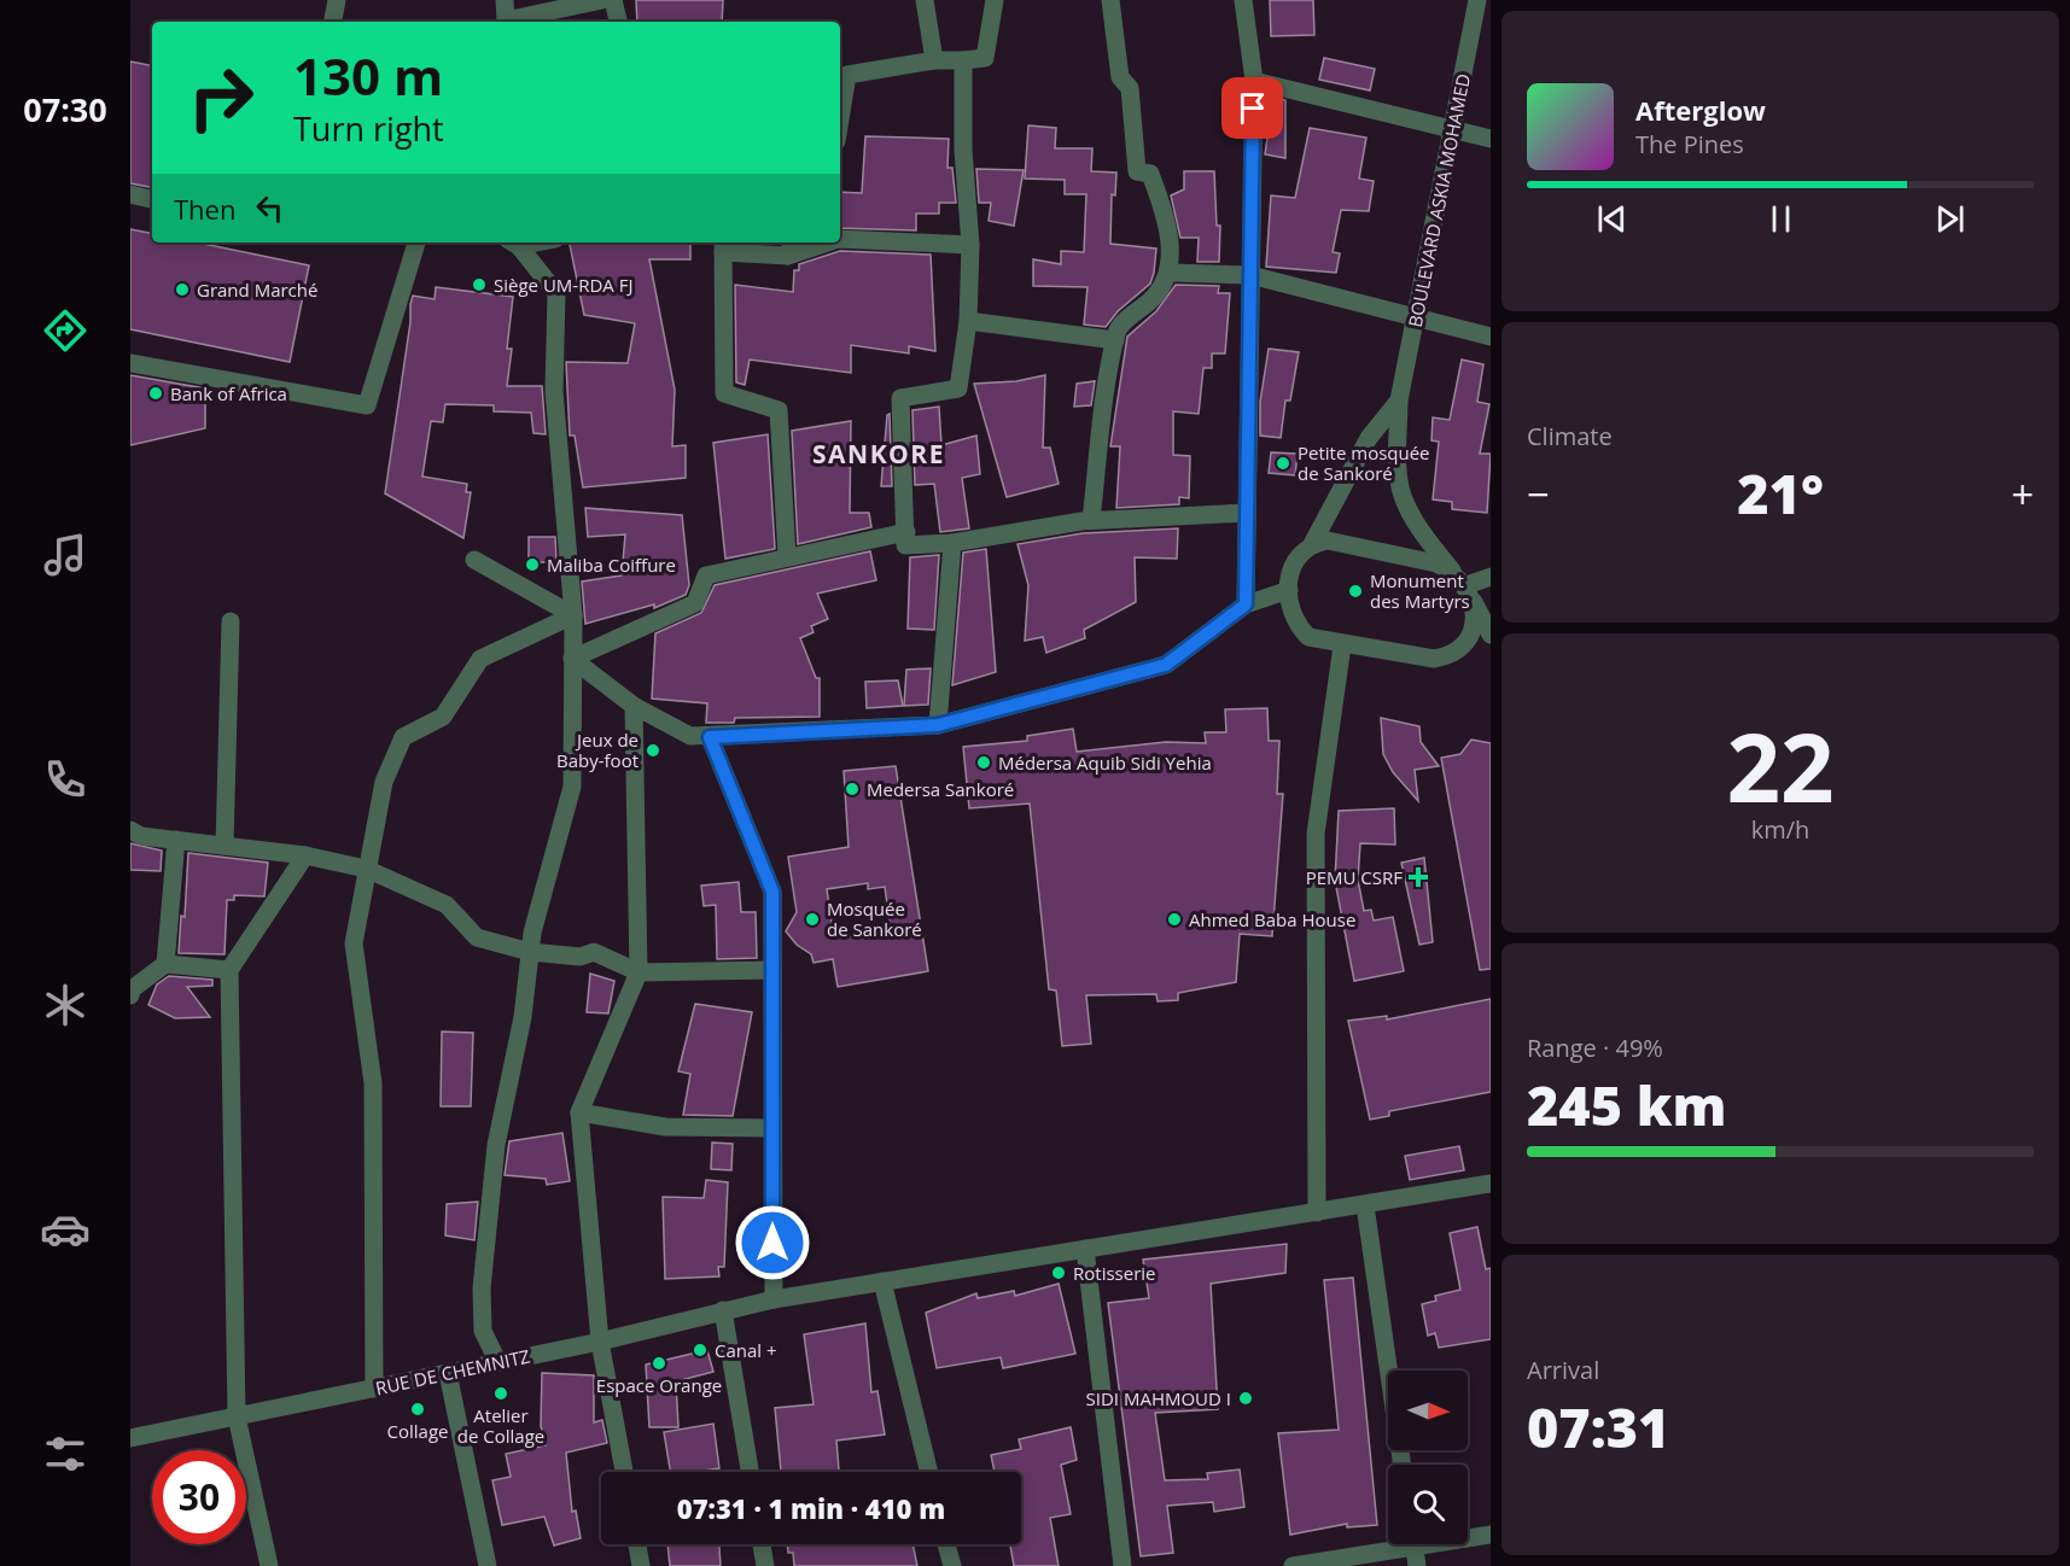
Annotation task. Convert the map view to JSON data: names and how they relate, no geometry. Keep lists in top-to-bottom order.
{
  "streets": {
    "street": ["BOULEVARD ASKIA MOHAMED", "RUE DE CHEMNITZ"]
  },
  "districts": ["SANKORE"],
  "places": {
    "other": [
      "Siège UM-RDA FJ",
      "Grand Marché",
      "Bank of Africa",
      "Petite mosquée de Sankoré",
      "Maliba Coiffure",
      "Monument des Martyrs",
      "Jeux de Baby-foot",
      "Médersa Aquib Sidi Yehia",
      "Medersa Sankoré",
      "Mosquée de Sankoré",
      "Ahmed Baba House",
      "Rotisserie",
      "Canal +",
      "Espace Orange",
      "Atelier de Collage",
      "SIDI MAHMOUD I",
      "Collage"
    ],
    "health": ["PEMU CSRF"]
  },
  "north": "right",
  "page": {
    "tabs": "07:30",
    "turn": ["130 m", "Turn right"],
    "song": ["Afterglow", "The Pines"],
    "then": "Then",
    "tile": [
      "Climate",
      ["22", "km/h"],
      ["Range · 49%", "245 km"],
      ["Arrival", "07:31"]
    ],
    "heat": ["−", "21°", "+"],
    "limit": "30",
    "trip": "07:31 · 1 min · 410 m"
  }
}
